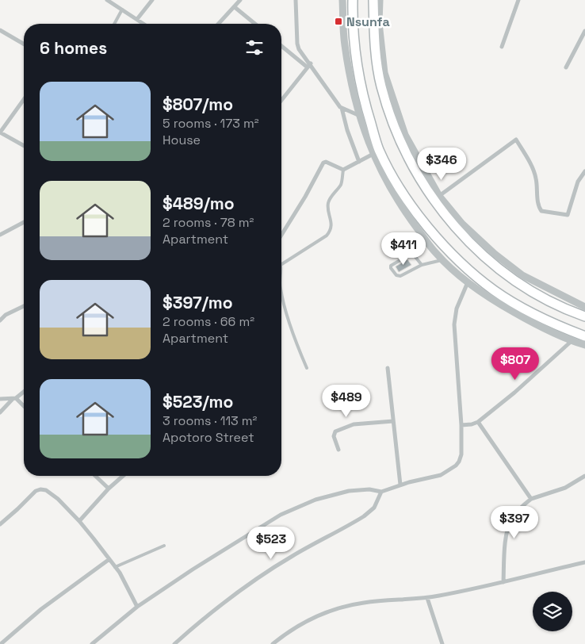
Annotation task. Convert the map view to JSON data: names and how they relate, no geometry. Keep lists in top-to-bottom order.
{
  "places": {
    "transit": ["Nsunfa"]
  },
  "page": {
    "heading": "6 homes",
    "list": [
      {
        "name": "$807/mo",
        "note": "5 rooms · 173 m² · House"
      },
      {
        "name": "$489/mo",
        "note": "2 rooms · 78 m² · Apartment"
      },
      {
        "name": "$397/mo",
        "note": "2 rooms · 66 m² · Apartment"
      },
      {
        "name": "$523/mo",
        "note": "3 rooms · 113 m² · Apotoro Street"
      }
    ],
    "price": [
      "$346",
      "$411",
      "$807",
      "$489",
      "$397",
      "$523"
    ]
  }
}
